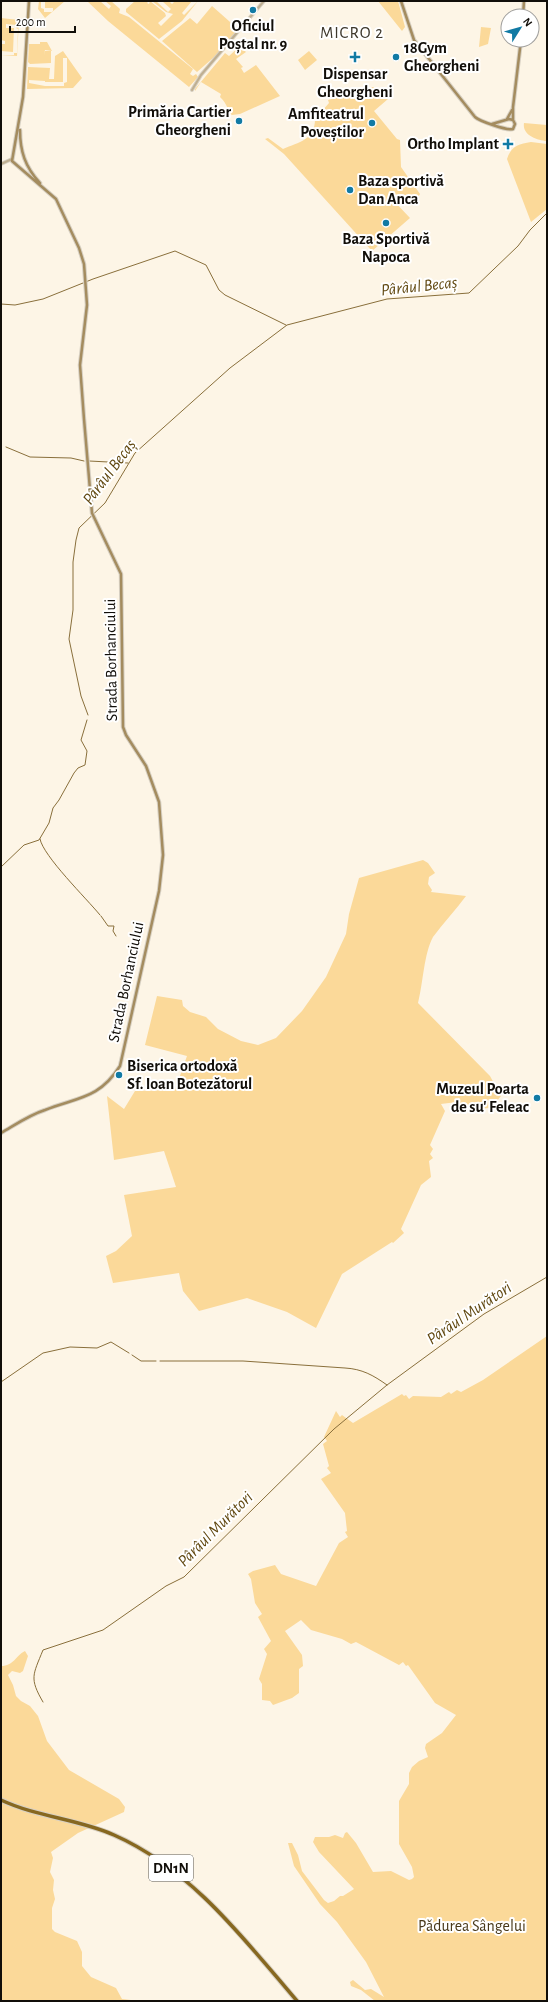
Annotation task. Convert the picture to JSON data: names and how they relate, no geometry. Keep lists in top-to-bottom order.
{
  "streets": {
    "highway": ["DN1N"],
    "main road": ["Strada Borhanciului"]
  },
  "districts": ["MICRO 2"],
  "water": ["Pârâul Becaș", "Pârâul Murători"],
  "parks": ["Pădurea Sângelui"],
  "places": {
    "other": [
      "Oficiul Poștal nr. 9",
      "18Gym Gheorgheni",
      "Primăria Cartier Gheorgheni",
      "Amfiteatrul Poveștilor",
      "Baza sportivă Dan Anca",
      "Baza Sportivă Napoca",
      "Biserica ortodoxă Sf. Ioan Botezătorul",
      "Muzeul Poarta de su' Feleac"
    ],
    "health": ["Dispensar Gheorgheni", "Ortho Implant"]
  },
  "scale_bar": "200 m",
  "north": "top right"
}
